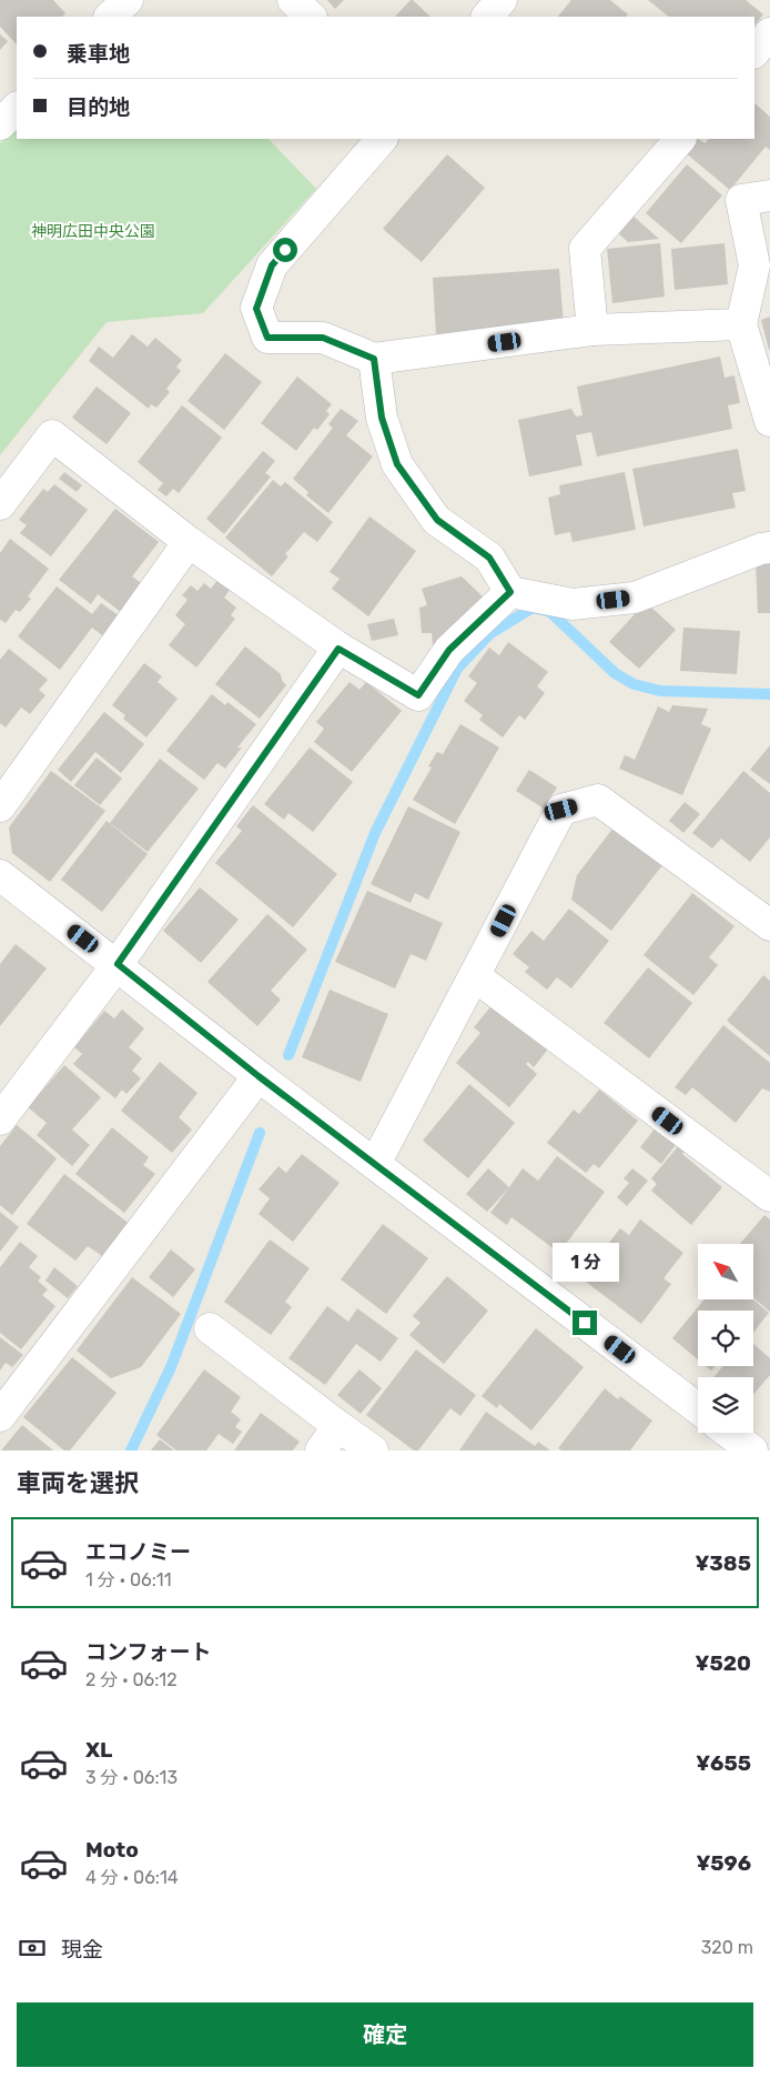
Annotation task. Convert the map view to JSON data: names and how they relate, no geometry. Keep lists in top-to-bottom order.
{
  "parks": ["神明広田中央公園"],
  "north": "top left",
  "page": {
    "banner": ["乗車地", "目的地"],
    "bubble": "1 分",
    "heading": "車両を選択",
    "list": [
      {
        "name": "エコノミー",
        "note": "1 分 · 06:11",
        "value": "¥385"
      },
      {
        "name": "コンフォート",
        "note": "2 分 · 06:12",
        "value": "¥520"
      },
      {
        "name": "XL",
        "note": "3 分 · 06:13",
        "value": "¥655"
      },
      {
        "name": "Moto",
        "note": "4 分 · 06:14",
        "value": "¥596"
      }
    ],
    "pay": ["現金", "320 m"],
    "buttons": "確定"
  }
}
